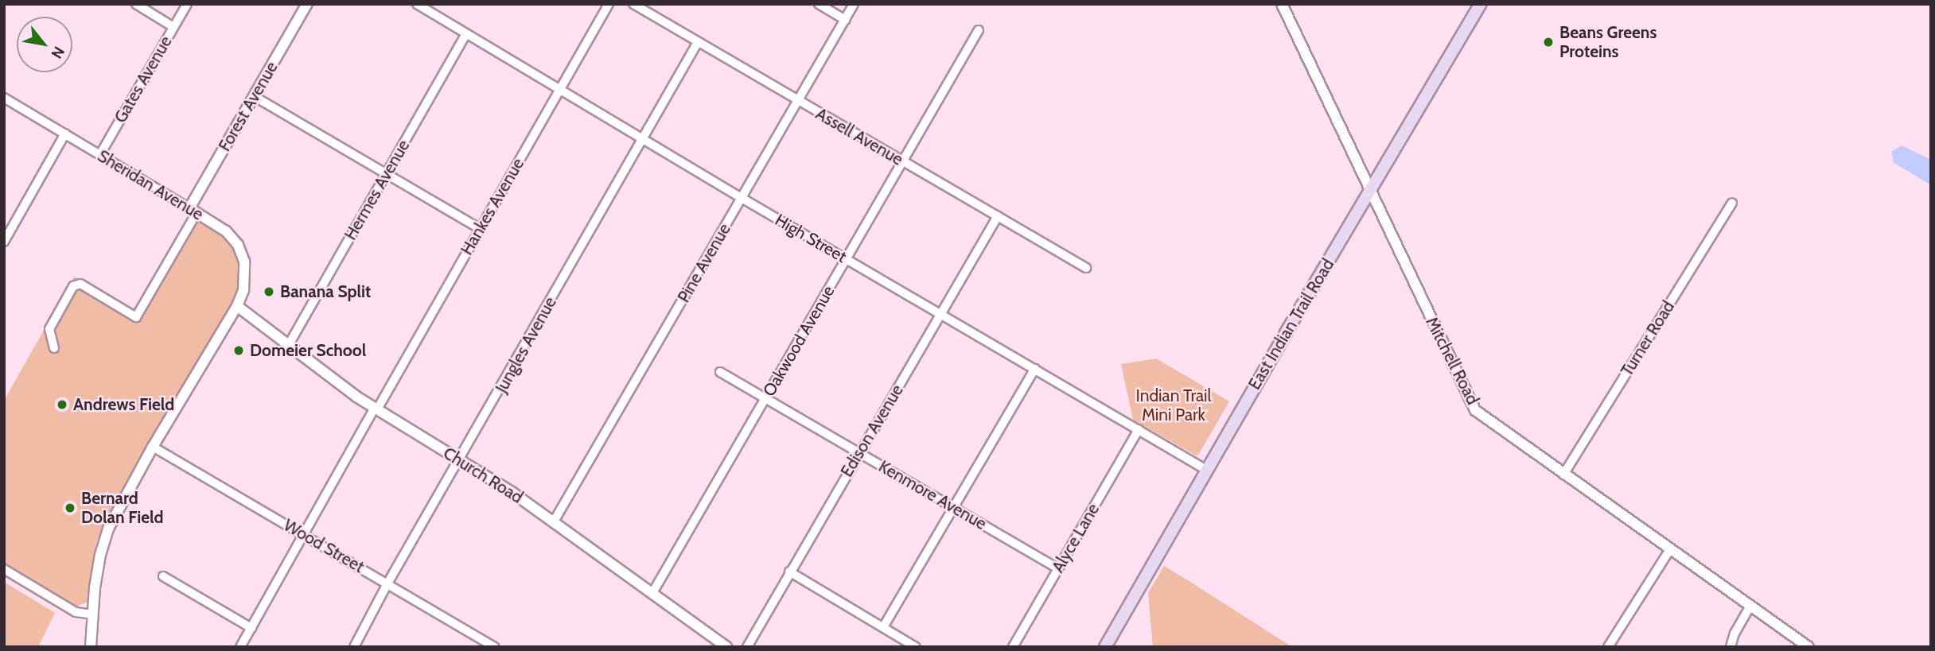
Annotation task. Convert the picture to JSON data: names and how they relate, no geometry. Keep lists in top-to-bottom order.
{
  "streets": {
    "main road": ["East Indian Trail Road"],
    "street": [
      "Gates Avenue",
      "Forest Avenue",
      "Assell Avenue",
      "Sheridan Avenue",
      "Hermes Avenue",
      "Hankes Avenue",
      "High Street",
      "Pine Avenue",
      "Turner Road",
      "Oakwood Avenue",
      "Jungles Avenue",
      "Mitchell Road",
      "Edison Avenue",
      "Church Road",
      "Kenmore Avenue",
      "Alyce Lane",
      "Wood Street"
    ]
  },
  "crossings": [
    ["Gates Avenue", "Sheridan Avenue"],
    ["Forest Avenue", "Sheridan Avenue"],
    ["Assell Avenue", "Pine Avenue"],
    ["Assell Avenue", "Oakwood Avenue"],
    ["Assell Avenue", "Jungles Avenue"],
    ["Assell Avenue", "Edison Avenue"],
    ["Sheridan Avenue", "Church Road"],
    ["Sheridan Avenue", "Wood Street"],
    ["Hermes Avenue", "High Street"],
    ["Hermes Avenue", "Church Road"],
    ["Hankes Avenue", "High Street"],
    ["Hankes Avenue", "Church Road"],
    ["Hankes Avenue", "Wood Street"],
    ["High Street", "Pine Avenue"],
    ["High Street", "East Indian Trail Road"],
    ["High Street", "Oakwood Avenue"],
    ["High Street", "Jungles Avenue"],
    ["High Street", "Edison Avenue"],
    ["High Street", "Alyce Lane"],
    ["Pine Avenue", "Church Road"],
    ["East Indian Trail Road", "Mitchell Road"],
    ["Turner Road", "Mitchell Road"],
    ["Oakwood Avenue", "Church Road"],
    ["Oakwood Avenue", "Kenmore Avenue"],
    ["Jungles Avenue", "Church Road"],
    ["Jungles Avenue", "Wood Street"],
    ["Edison Avenue", "Kenmore Avenue"],
    ["Kenmore Avenue", "Alyce Lane"]
  ],
  "parks": ["Indian Trail Mini Park"],
  "places": [
    "Beans Greens Proteins",
    "Banana Split",
    "Domeier School",
    "Andrews Field",
    "Bernard Dolan Field"
  ],
  "north": "bottom right"
}
